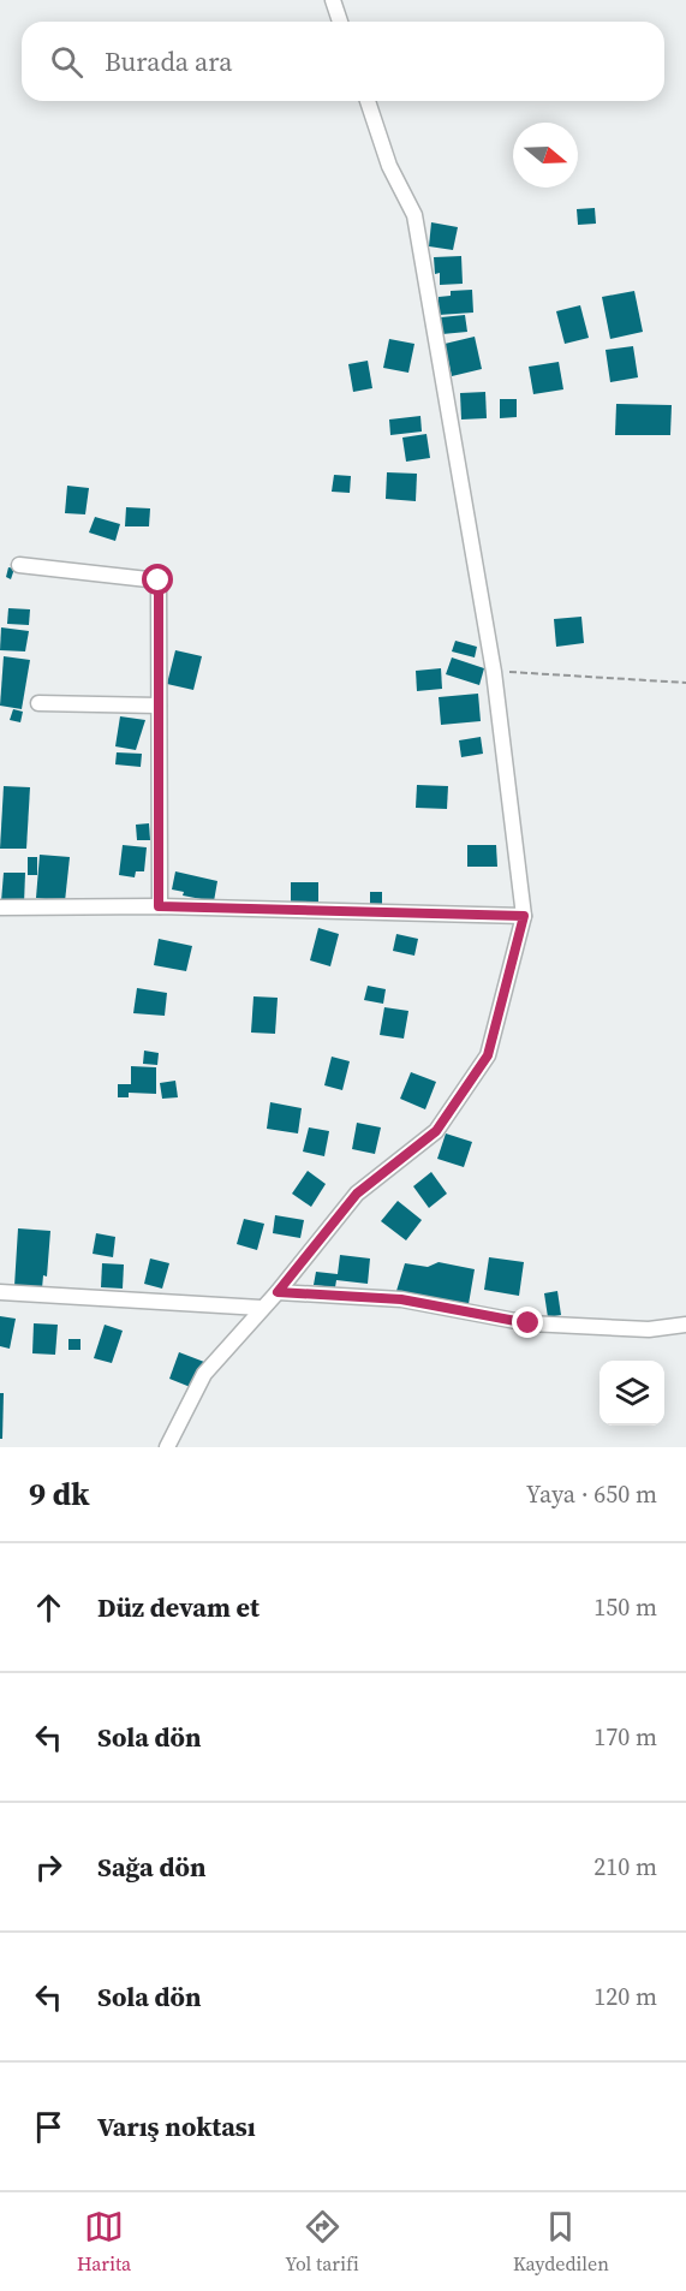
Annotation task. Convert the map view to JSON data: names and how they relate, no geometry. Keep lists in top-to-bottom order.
{
  "north": "right",
  "page": {
    "search": "Burada ara",
    "heading": ["9 dk", "Yaya · 650 m"],
    "list": [
      ["Düz devam et", "150 m"],
      ["Sola dön", "170 m"],
      ["Sağa dön", "210 m"],
      ["Sola dön", "120 m"],
      "Varış noktası"
    ],
    "nav": ["Harita", "Yol tarifi", "Kaydedilen"]
  }
}
